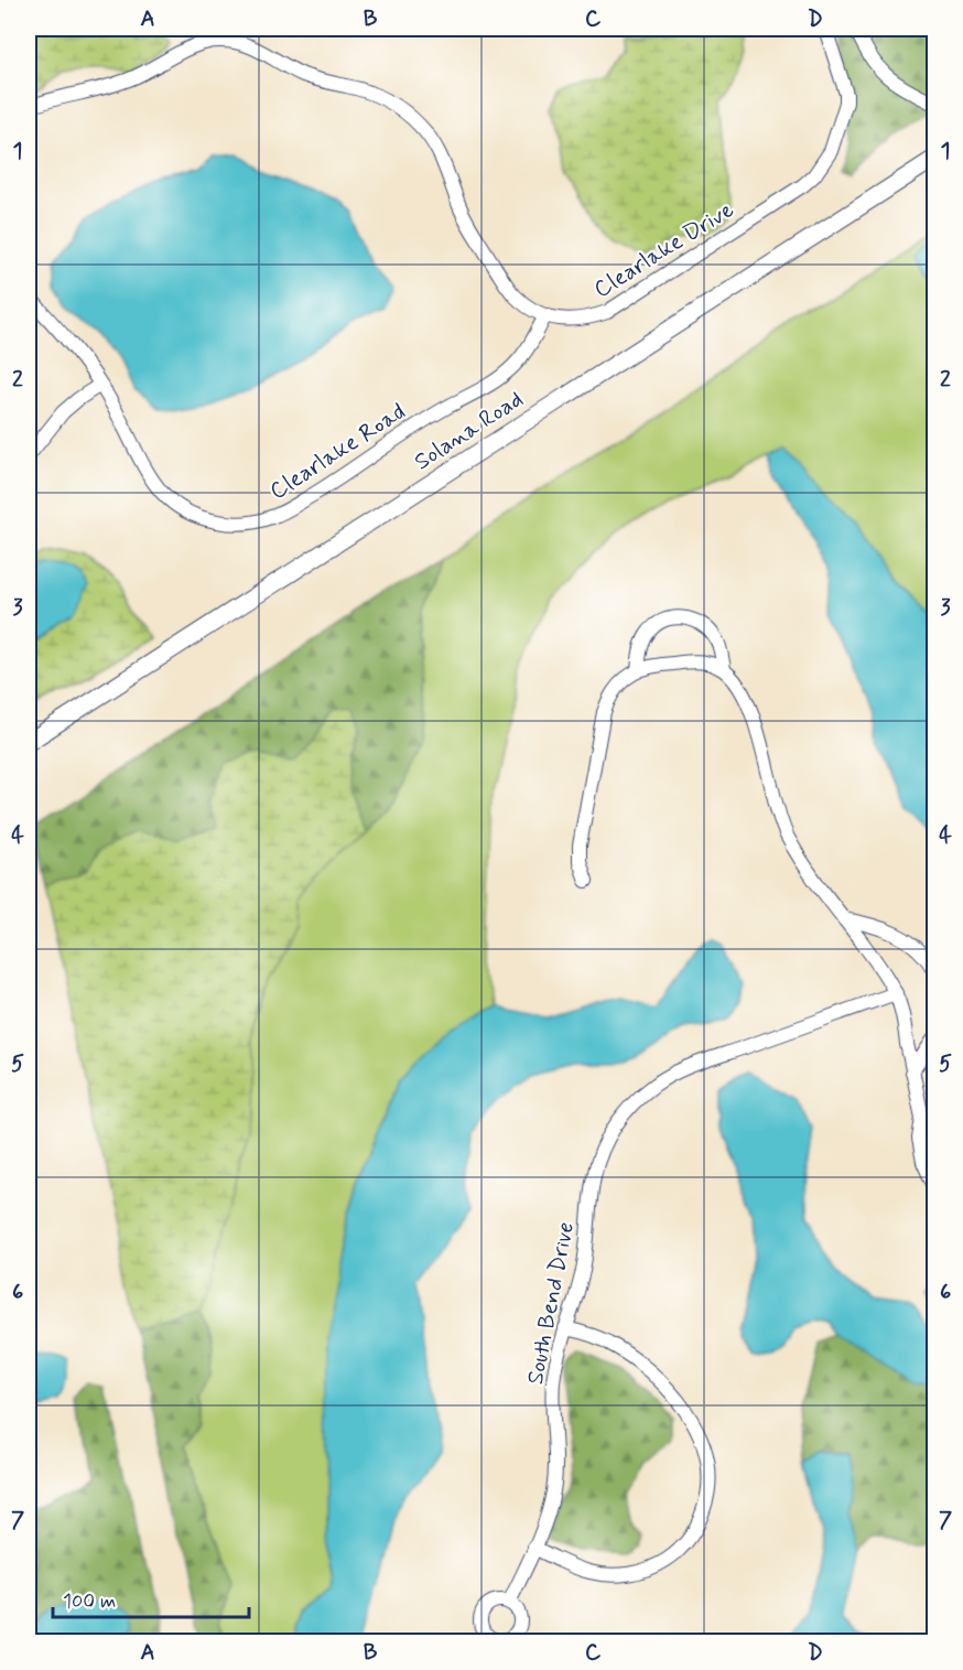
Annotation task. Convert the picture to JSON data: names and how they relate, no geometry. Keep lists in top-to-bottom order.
{
  "streets": {
    "street": [
      "Clearlake Drive",
      "Solana Road",
      "Clearlake Road",
      "South Bend Drive"
    ]
  },
  "crossings": [
    ["Clearlake Drive", "Clearlake Road"]
  ],
  "scale_bar": "100 m",
  "grid": {
    "columns": [
      "A",
      "B",
      "C",
      "D"
    ],
    "rows": [
      "1",
      "2",
      "3",
      "4",
      "5",
      "6",
      "7"
    ]
  }
}
